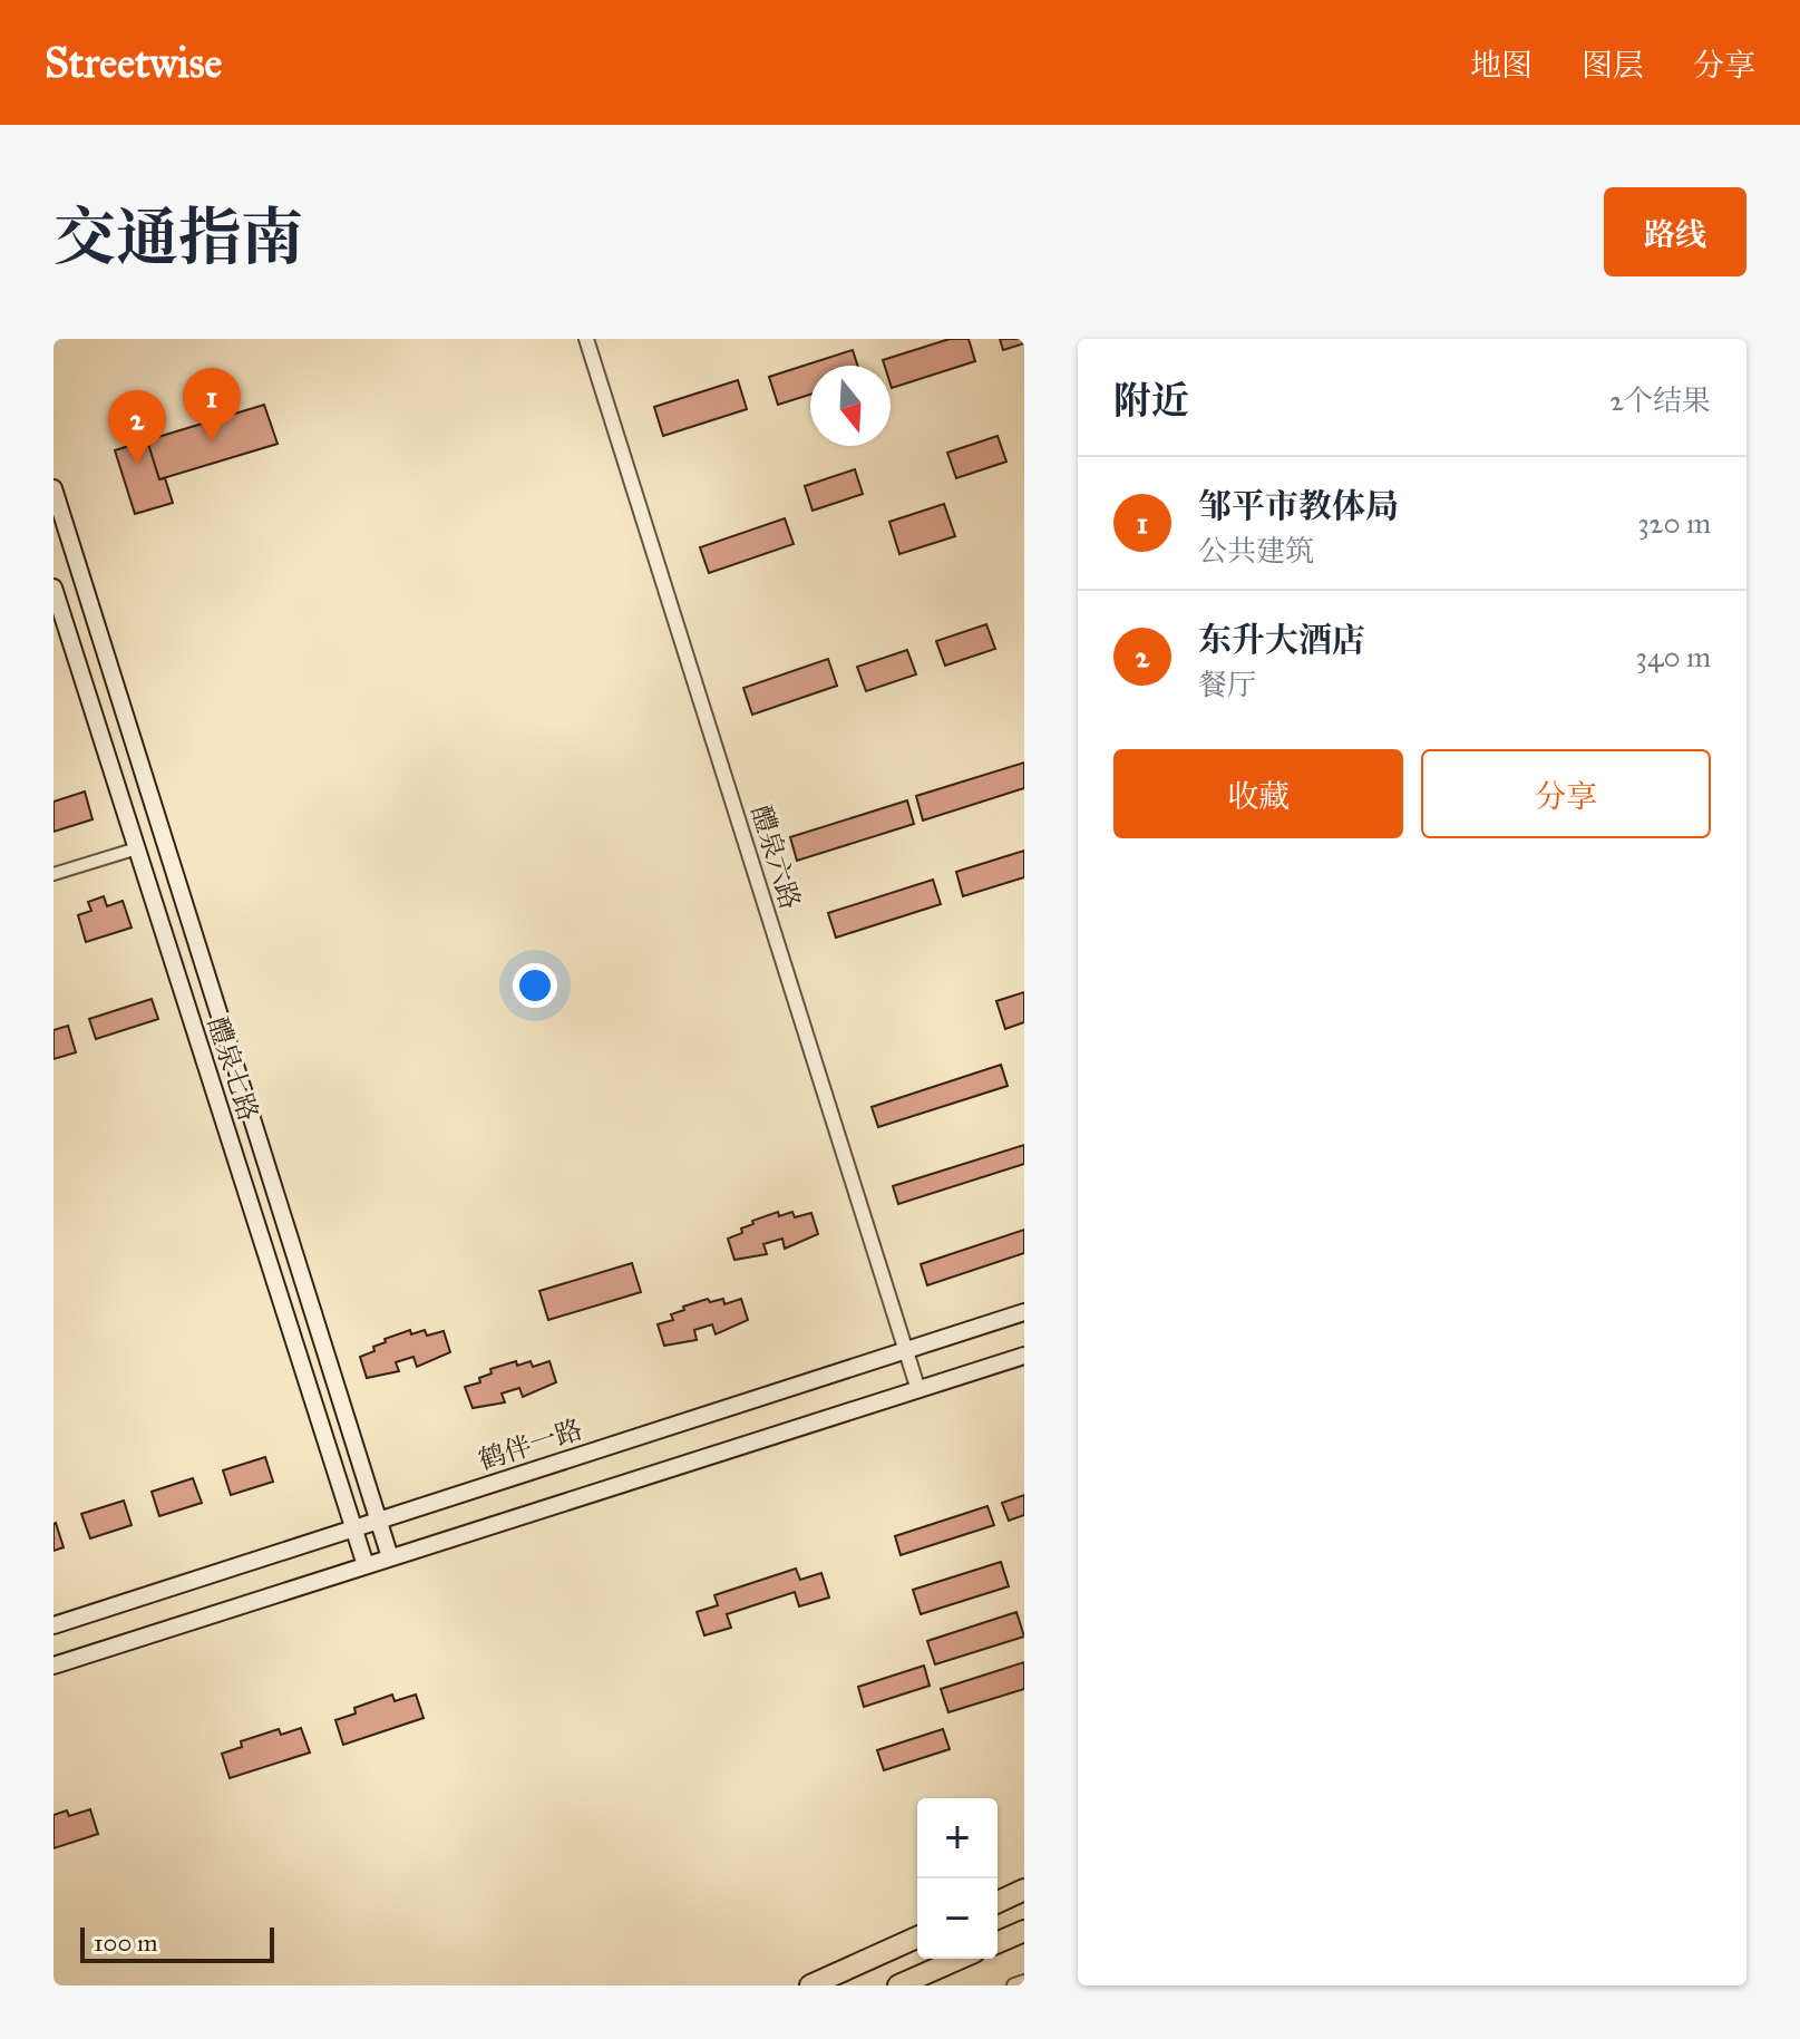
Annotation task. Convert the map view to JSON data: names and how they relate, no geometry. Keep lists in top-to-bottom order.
{
  "streets": {
    "main road": ["醴泉七路", "鹤伴一路"],
    "street": ["醴泉六路"]
  },
  "crossings": [
    ["醴泉六路", "鹤伴一路"],
    ["醴泉七路", "鹤伴一路"]
  ],
  "scale_bar": "100 m",
  "north": "bottom",
  "page": {
    "header": "Streetwise",
    "nav": ["地图", "图层", "分享"],
    "title": "交通指南",
    "buttons": [
      "路线",
      ["收藏", "分享"]
    ],
    "heading": ["附近", "2个结果"],
    "pins": ["1", "2"],
    "list": [
      {
        "mark": "1",
        "name": "邹平市教体局",
        "note": "公共建筑",
        "value": "320 m"
      },
      {
        "mark": "2",
        "name": "东升大酒店",
        "note": "餐厅",
        "value": "340 m"
      }
    ],
    "map_buttons": ["+", "−"],
    "scale": "100 m"
  }
}
